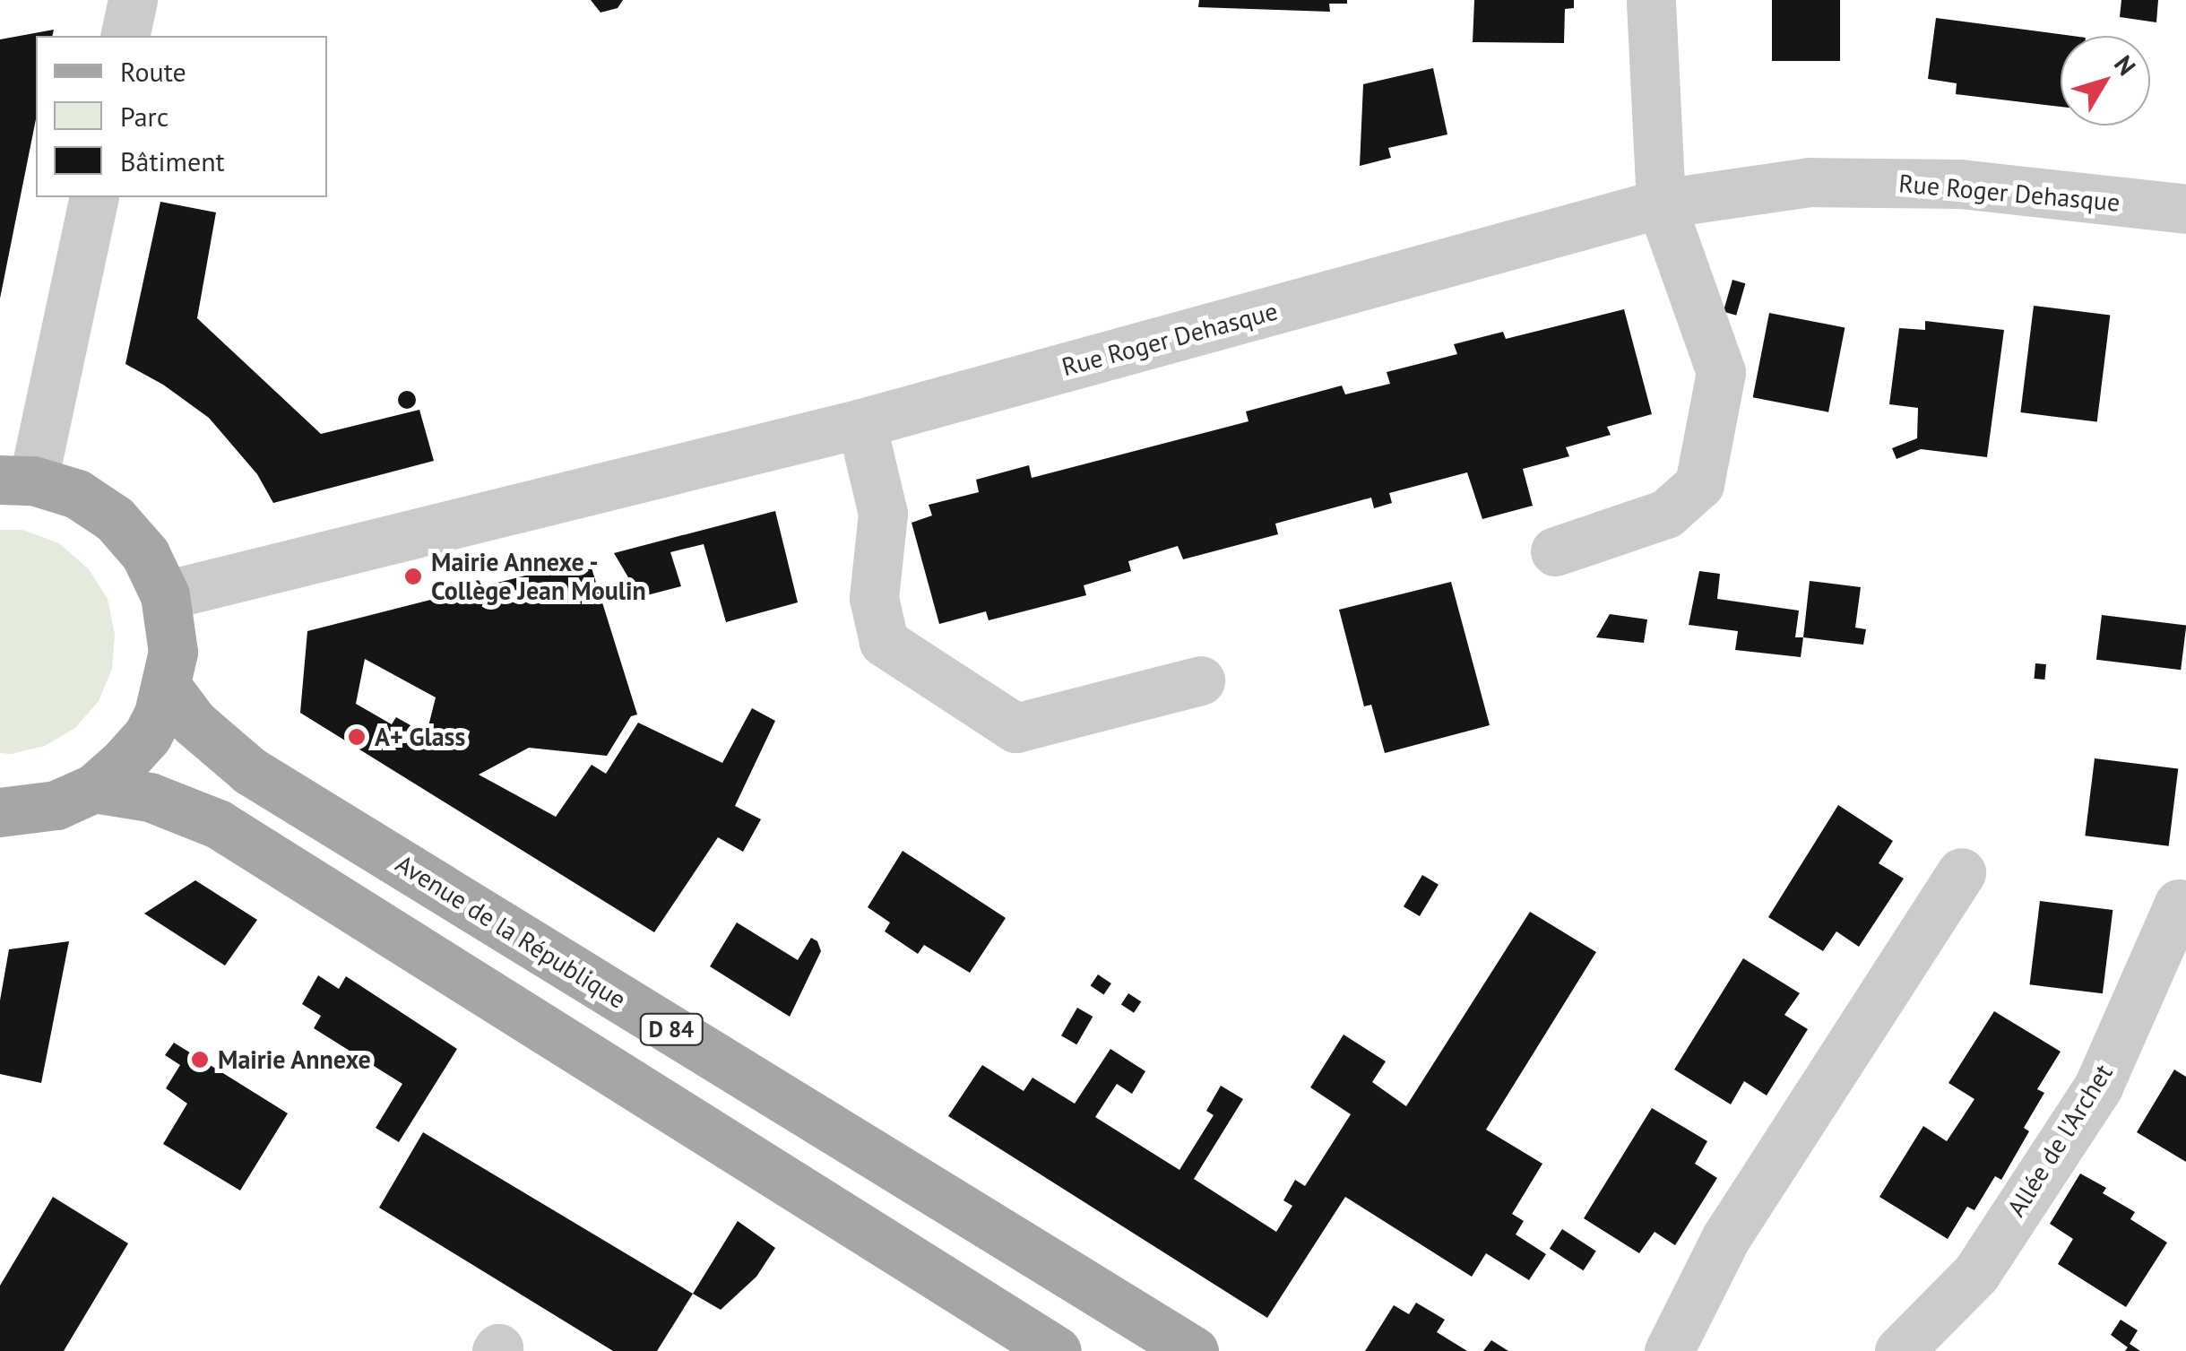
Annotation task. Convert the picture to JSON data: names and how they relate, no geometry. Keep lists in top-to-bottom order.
{
  "streets": {
    "main road": ["Avenue de la République", "D 84"],
    "street": ["Rue Roger Dehasque", "Allée de l'Archet"]
  },
  "places": ["Mairie Annexe - Collège Jean Moulin", "A+ Glass", "Mairie Annexe"],
  "legend": ["Route", "Parc", "Bâtiment"],
  "north": "top right"
}
